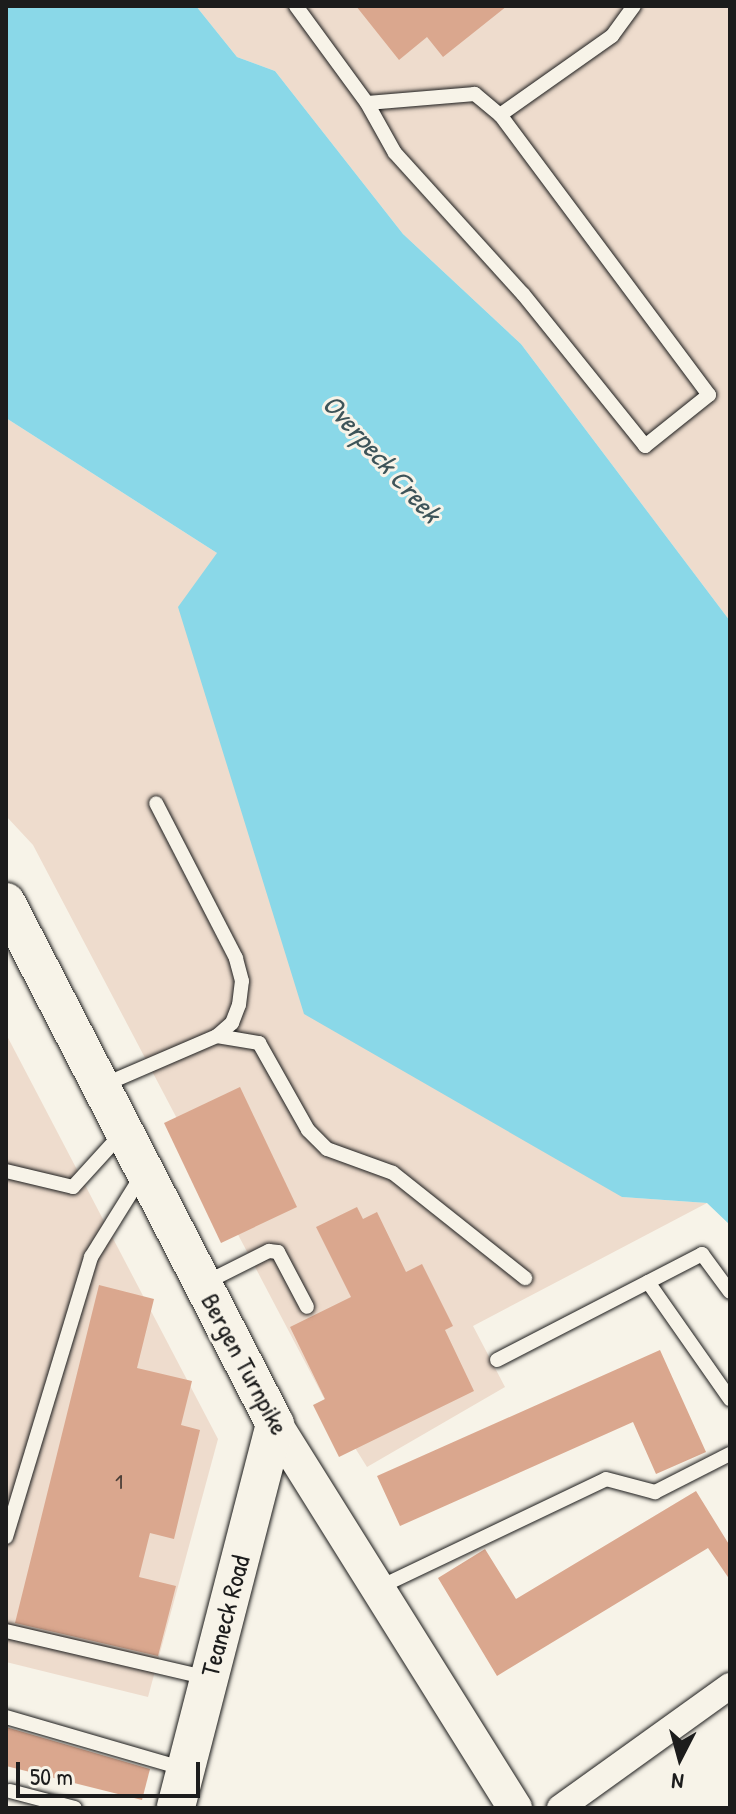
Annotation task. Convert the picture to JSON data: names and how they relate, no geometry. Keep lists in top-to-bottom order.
{
  "streets": {
    "main road": ["Bergen Turnpike", "Teaneck Road"]
  },
  "crossings": [
    ["Bergen Turnpike", "Teaneck Road"]
  ],
  "water": ["Overpeck Creek"],
  "house_numbers": ["1"],
  "scale_bar": "50 m",
  "north": "bottom"
}
